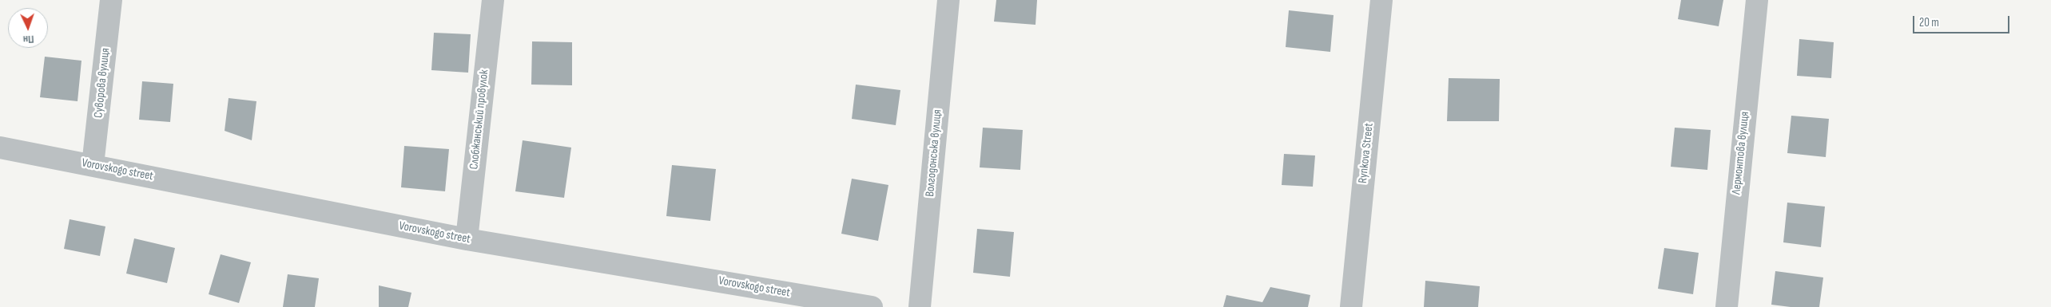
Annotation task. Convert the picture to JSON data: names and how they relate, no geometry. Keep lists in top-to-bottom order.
{
  "streets": {
    "street": [
      "Суворова вулиця",
      "Слобжанський провулок",
      "Волгодонська вулиця",
      "Rynkova Street",
      "Лермонтова вулиця",
      "Vorovskogo street"
    ]
  },
  "crossings": [
    ["Суворова вулиця", "Vorovskogo street"],
    ["Слобжанський провулок", "Vorovskogo street"]
  ],
  "scale_bar": "20 m",
  "north": "bottom"
}
